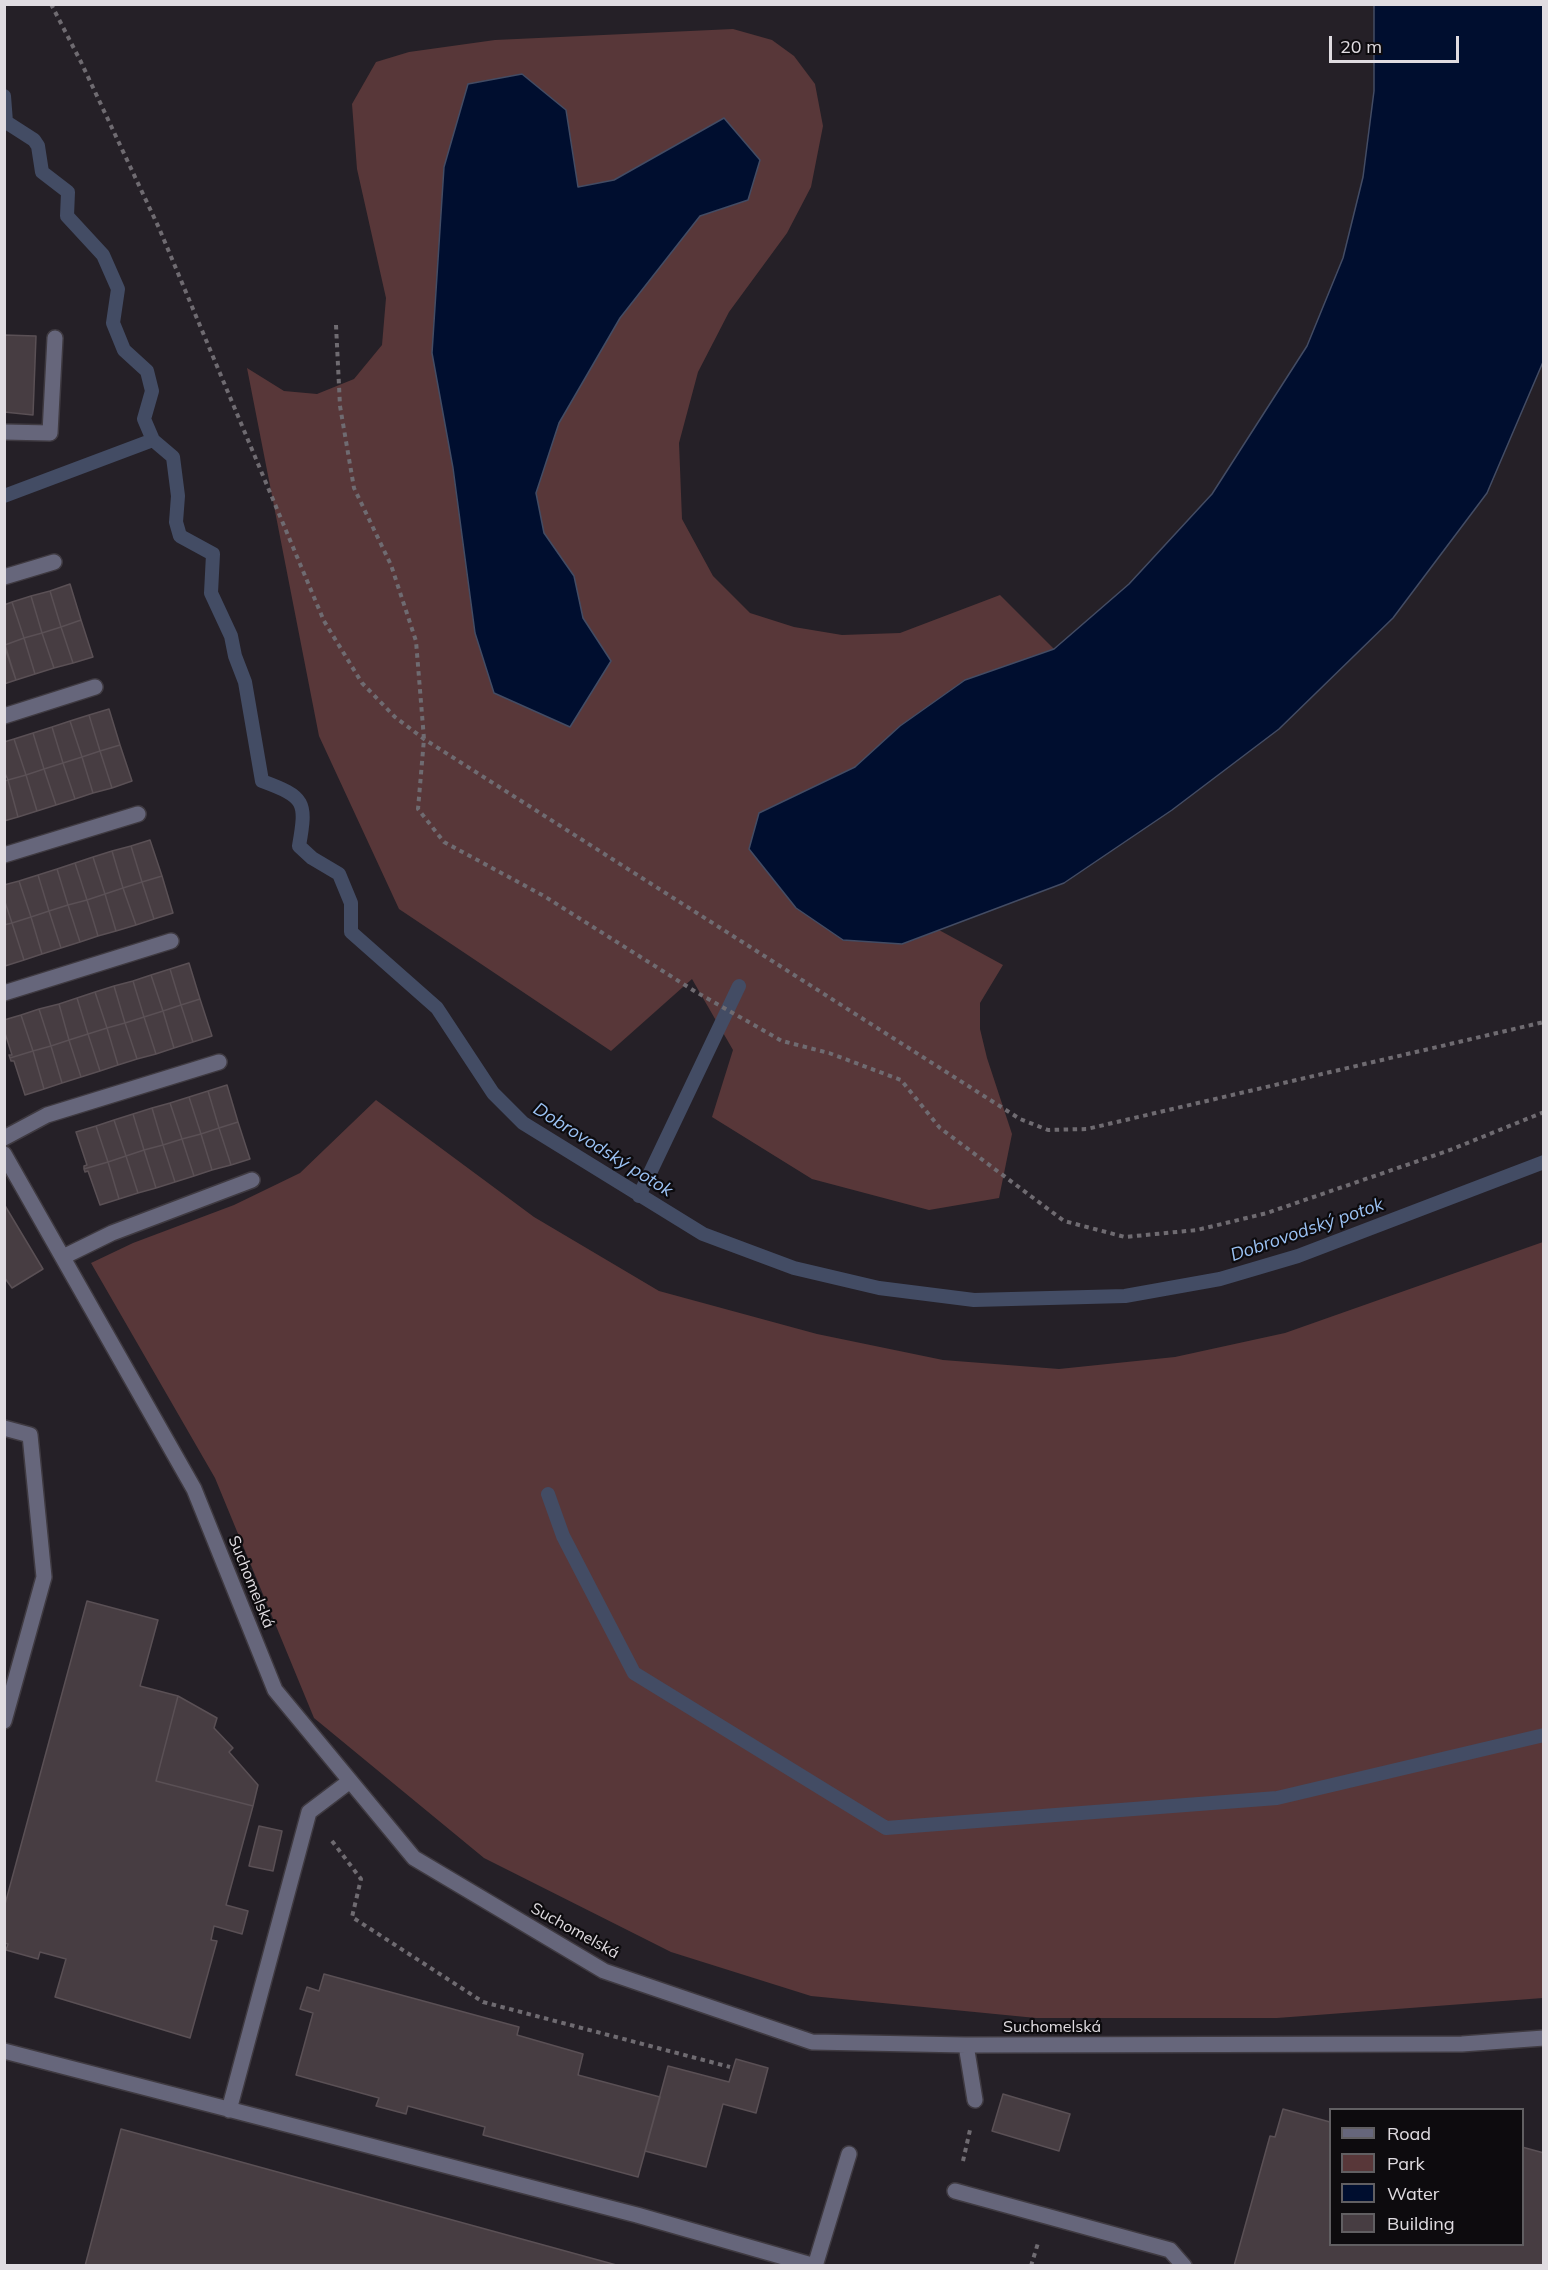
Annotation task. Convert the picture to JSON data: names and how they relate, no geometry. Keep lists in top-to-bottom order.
{
  "streets": {
    "street": ["Suchomelská"]
  },
  "water": ["Dobrovodský potok"],
  "legend": [
    "Road",
    "Park",
    "Water",
    "Building"
  ],
  "scale_bar": "20 m"
}
